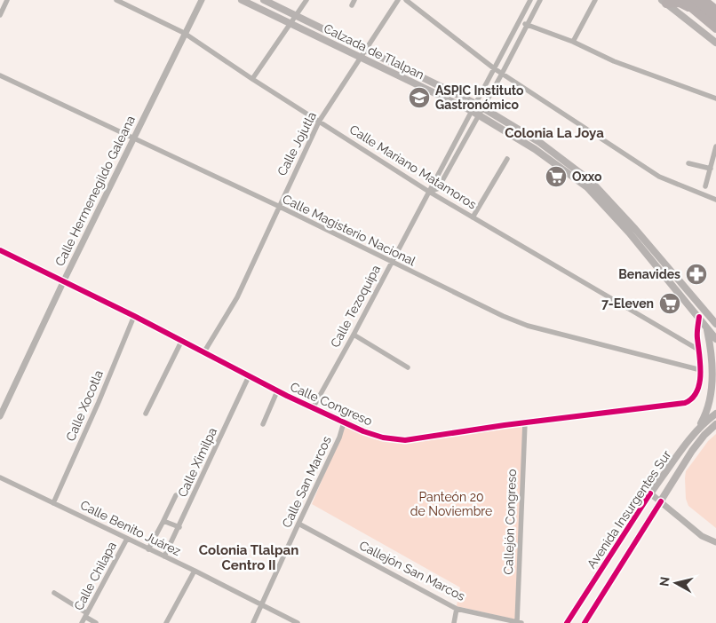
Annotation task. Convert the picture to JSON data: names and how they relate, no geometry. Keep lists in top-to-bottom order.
{
  "streets": {
    "main road": ["Calzada de Tlalpan", "Avenida Insurgentes Sur"],
    "street": [
      "Calle Jojutla",
      "Calle Mariano Matamoros",
      "Calle Hermenegildo Galeana",
      "Calle Magisterio Nacional",
      "Calle Tezoquipa",
      "Calle Congreso",
      "Calle Xocotla",
      "Calle Ximilpa",
      "Calle San Marcos",
      "Callejón Congreso",
      "Calle Benito Juárez",
      "Callejón San Marcos",
      "Calle Chilapa"
    ]
  },
  "crossings": [
    ["Calzada de Tlalpan", "Calle Jojutla"],
    ["Calzada de Tlalpan", "Calle Tezoquipa"],
    ["Calle Jojutla", "Calle Mariano Matamoros"],
    ["Calle Jojutla", "Calle Magisterio Nacional"],
    ["Calle Jojutla", "Calle Congreso"],
    ["Calle Mariano Matamoros", "Calle Hermenegildo Galeana"],
    ["Calle Mariano Matamoros", "Calle Tezoquipa"],
    ["Calle Hermenegildo Galeana", "Calle Magisterio Nacional"],
    ["Calle Hermenegildo Galeana", "Calle Congreso"],
    ["Calle Magisterio Nacional", "Calle Tezoquipa"],
    ["Calle Magisterio Nacional", "Calle Congreso"],
    ["Calle Tezoquipa", "Calle Congreso"],
    ["Calle Congreso", "Calle Xocotla"],
    ["Calle Congreso", "Calle Ximilpa"],
    ["Calle Congreso", "Calle San Marcos"],
    ["Calle Congreso", "Callejón Congreso"],
    ["Calle Xocotla", "Calle Benito Juárez"],
    ["Calle Ximilpa", "Calle Benito Juárez"],
    ["Calle San Marcos", "Calle Benito Juárez"],
    ["Calle San Marcos", "Callejón San Marcos"],
    ["Callejón Congreso", "Callejón San Marcos"],
    ["Calle Benito Juárez", "Calle Chilapa"]
  ],
  "districts": ["Colonia La Joya", "Colonia Tlalpan Centro II"],
  "parks": ["Panteón 20 de Noviembre"],
  "places": {
    "school or university": ["ASPIC Instituto Gastronómico"],
    "supermarket": ["Oxxo", "7-Eleven"],
    "pharmacy": ["Benavides"]
  },
  "north": "left"
}
